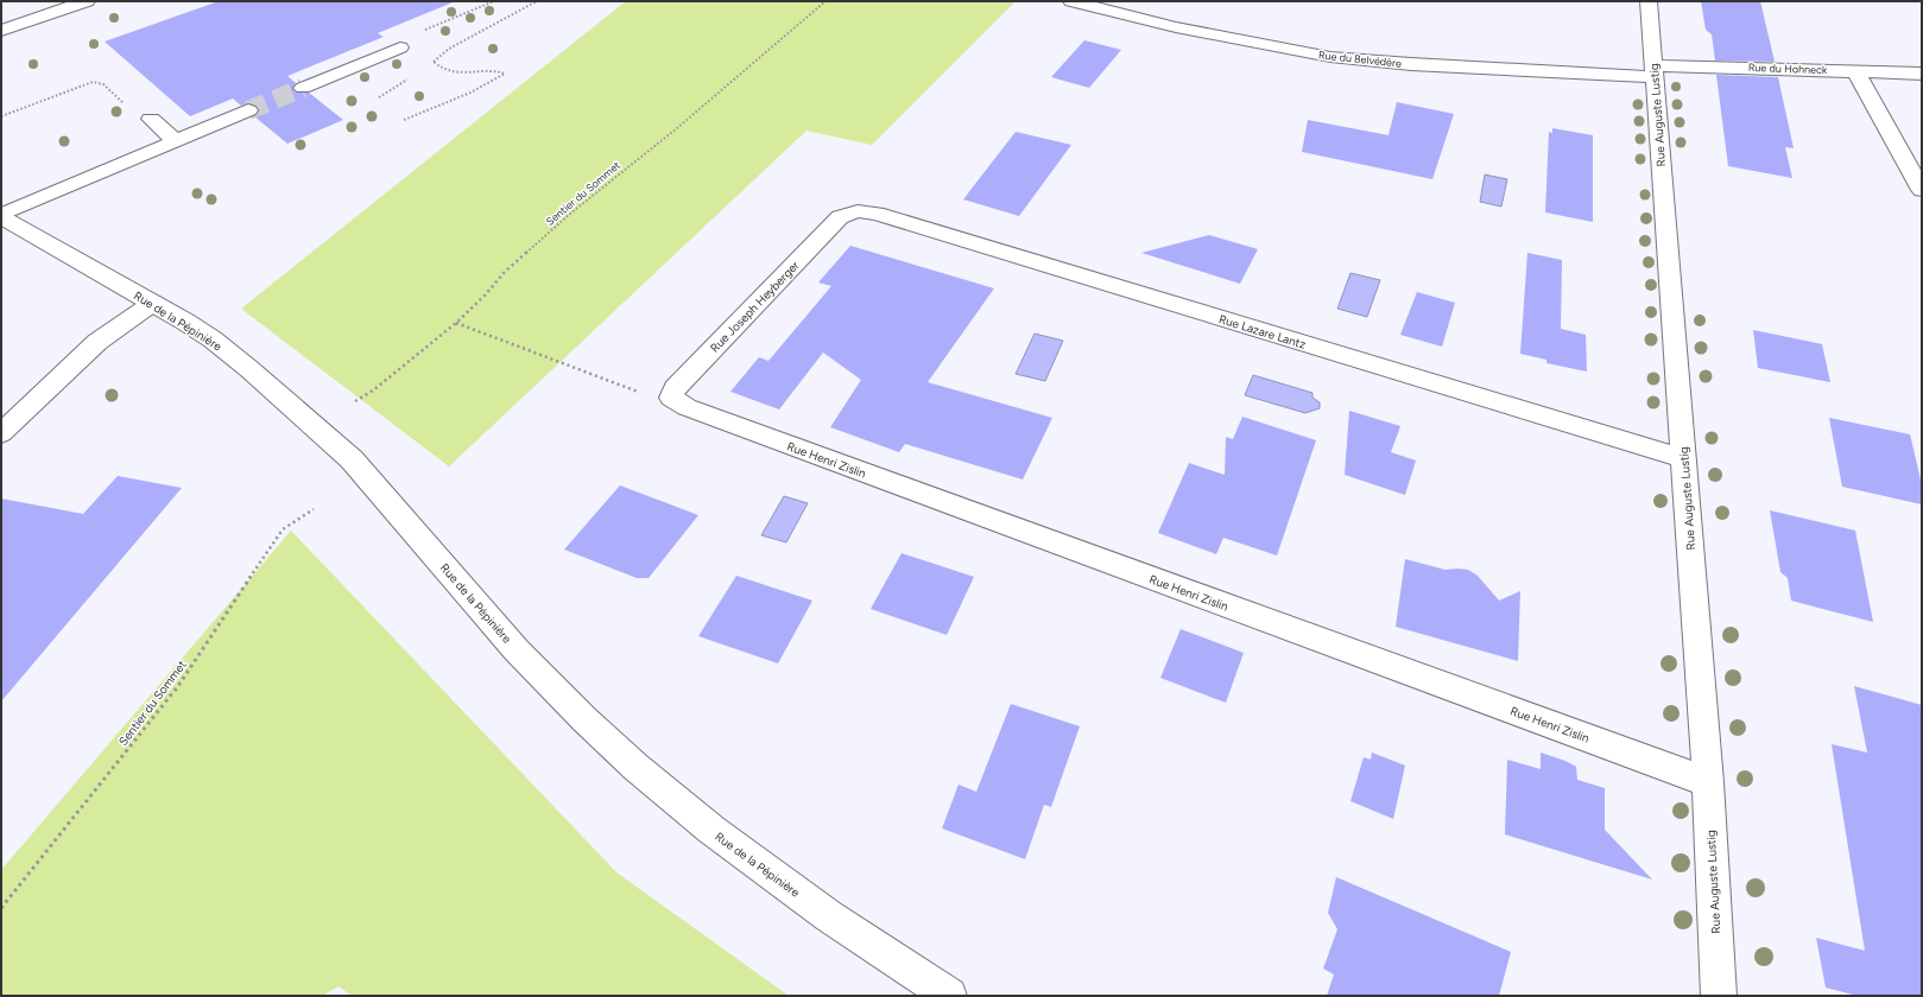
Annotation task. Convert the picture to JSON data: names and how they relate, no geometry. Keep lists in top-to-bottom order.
{
  "streets": {
    "street": [
      "Rue du Belvédère",
      "Rue du Hohneck",
      "Rue Auguste Lustig",
      "Rue Joseph Heyberger",
      "Rue de la Pépinière",
      "Rue Lazare Lantz",
      "Rue Henri Zislin"
    ],
    "path": ["Sentier du Sommet"]
  },
  "crossings": [
    ["Rue du Belvédère", "Rue du Hohneck"],
    ["Rue du Belvédère", "Rue Auguste Lustig"],
    ["Rue du Hohneck", "Rue Auguste Lustig"],
    ["Rue Auguste Lustig", "Rue Lazare Lantz"],
    ["Rue Auguste Lustig", "Rue Henri Zislin"],
    ["Rue Joseph Heyberger", "Rue Lazare Lantz"],
    ["Rue Joseph Heyberger", "Rue Henri Zislin"]
  ]
}
